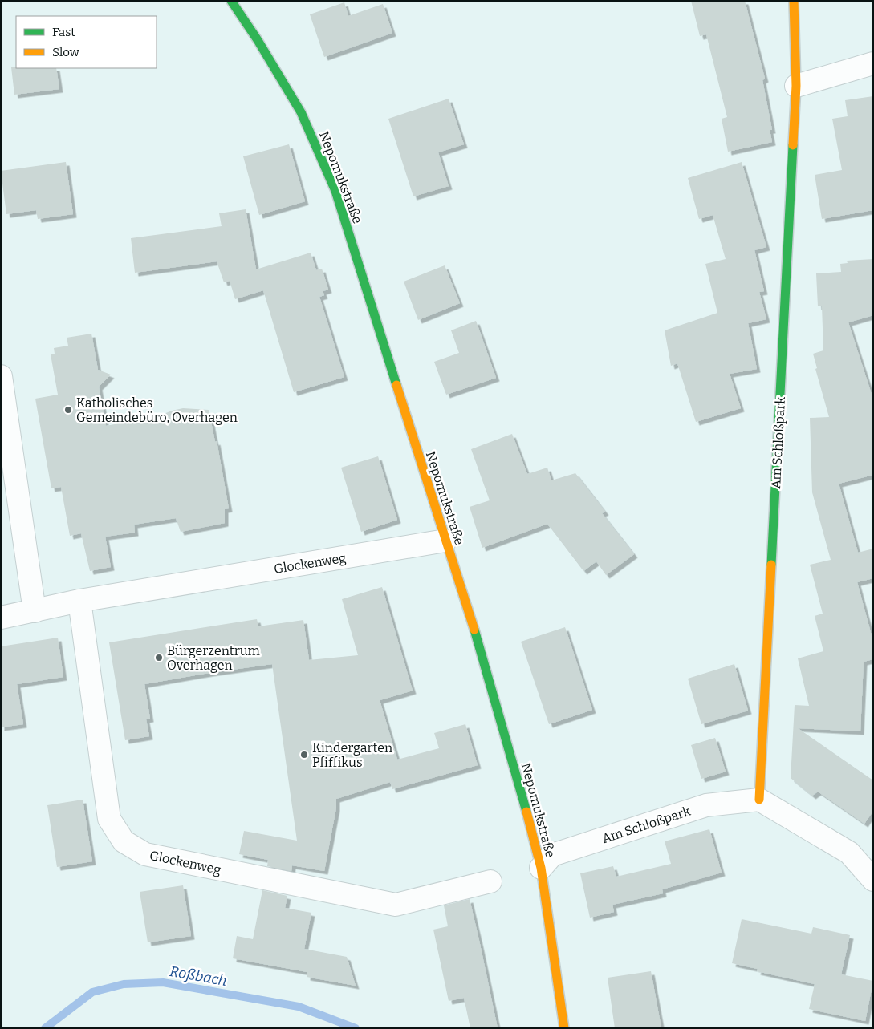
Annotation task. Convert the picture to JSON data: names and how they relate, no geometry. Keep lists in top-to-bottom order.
{
  "streets": {
    "main road": ["Nepomukstraße", "Am Schloßpark"],
    "street": ["Glockenweg"]
  },
  "crossings": [
    ["Nepomukstraße", "Am Schloßpark"],
    ["Nepomukstraße", "Glockenweg"]
  ],
  "water": ["Roßbach"],
  "places": ["Katholisches Gemeindebüro, Overhagen", "Bürgerzentrum Overhagen", "Kindergarten Pfiffikus"],
  "legend": ["Fast", "Slow"]
}
